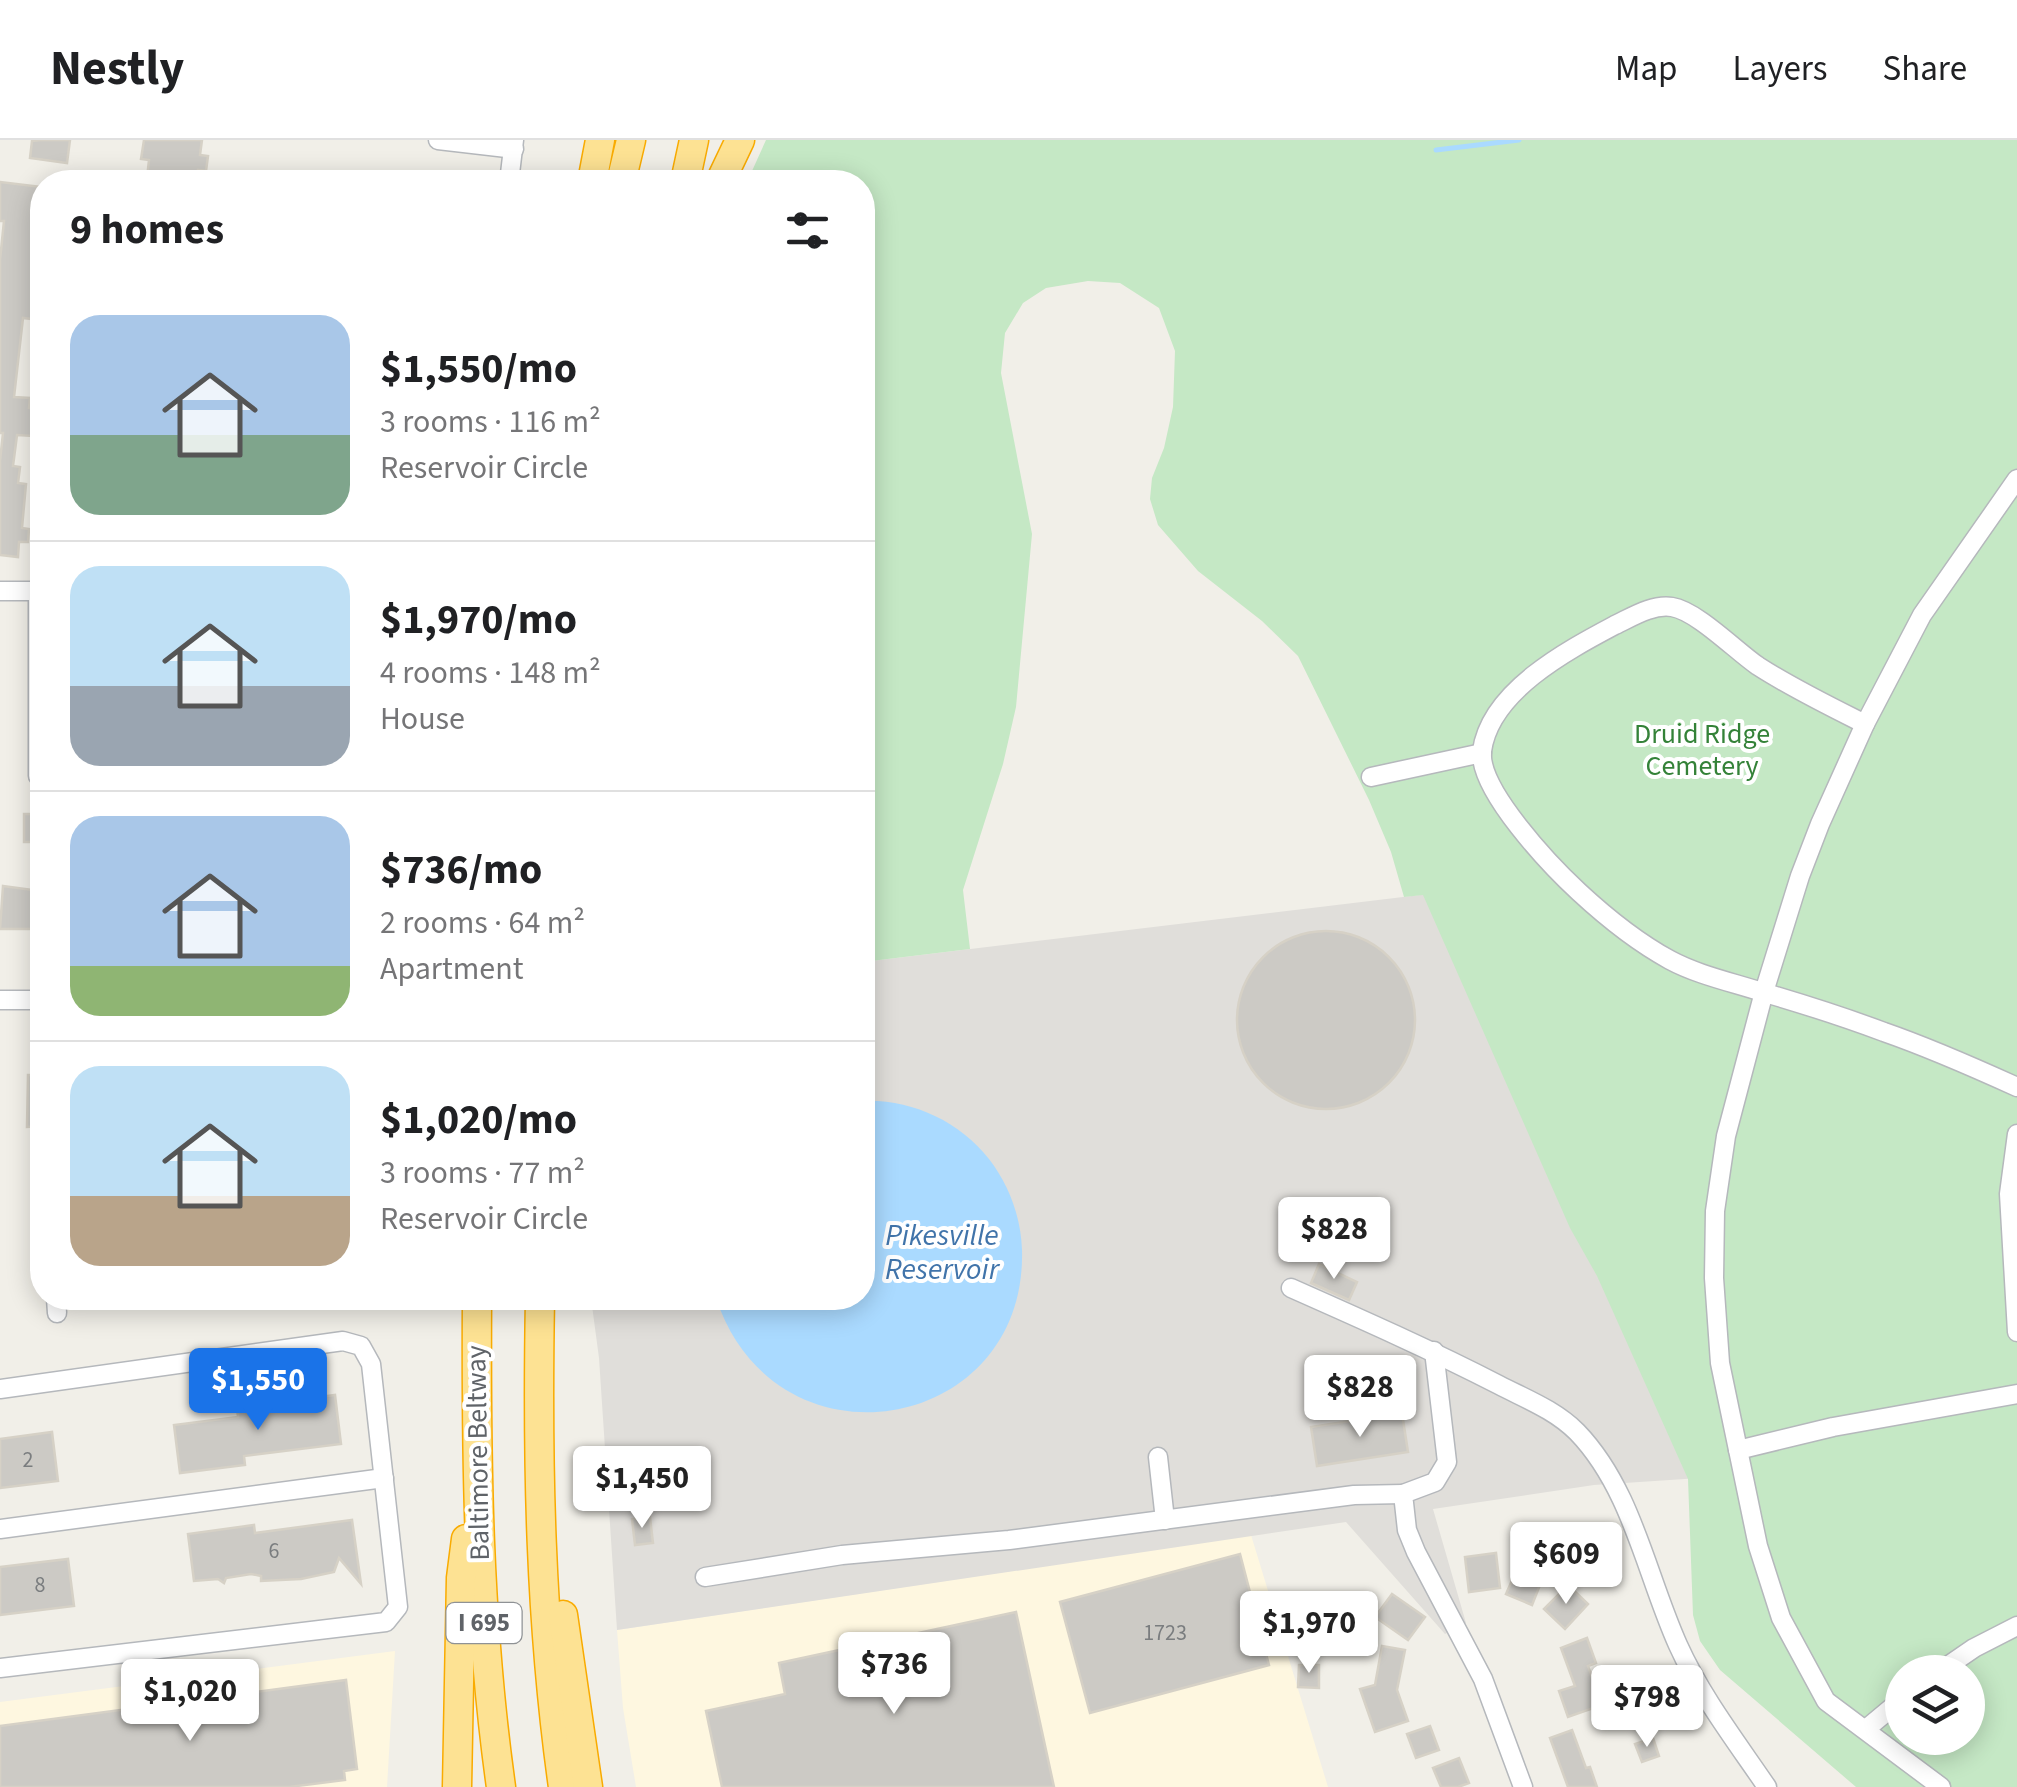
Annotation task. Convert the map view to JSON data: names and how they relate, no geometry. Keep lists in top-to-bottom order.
{
  "streets": {
    "highway": ["Baltimore Beltway", "I 695"]
  },
  "water": ["Pikesville Reservoir"],
  "parks": ["Druid Ridge Cemetery"],
  "house_numbers": [
    "2",
    "6",
    "8",
    "1723"
  ],
  "page": {
    "header": "Nestly",
    "nav": ["Map", "Layers", "Share"],
    "heading": "9 homes",
    "list": [
      {
        "name": "$1,550/mo",
        "note": "3 rooms · 116 m² · Reservoir Circle"
      },
      {
        "name": "$1,970/mo",
        "note": "4 rooms · 148 m² · House"
      },
      {
        "name": "$736/mo",
        "note": "2 rooms · 64 m² · Apartment"
      },
      {
        "name": "$1,020/mo",
        "note": "3 rooms · 77 m² · Reservoir Circle"
      }
    ],
    "price": [
      "$828",
      "$1,550",
      "$828",
      "$1,450",
      "$609",
      "$1,970",
      "$736",
      "$1,020",
      "$798"
    ]
  }
}
